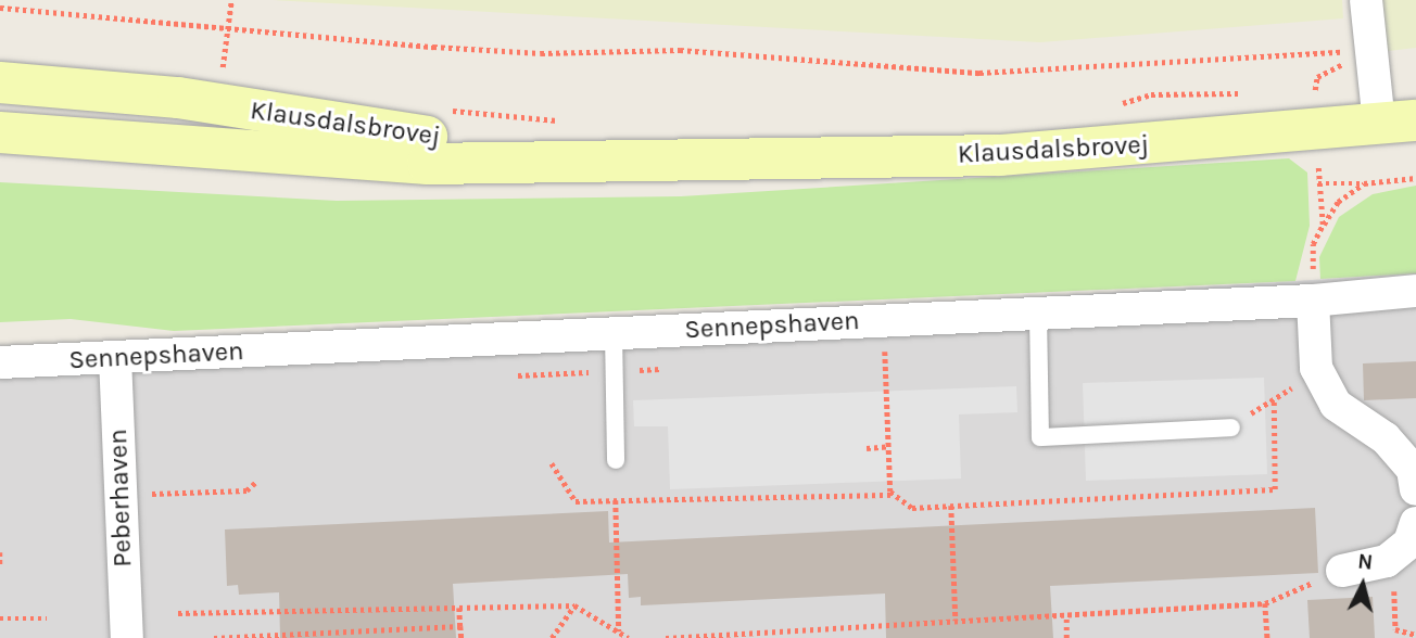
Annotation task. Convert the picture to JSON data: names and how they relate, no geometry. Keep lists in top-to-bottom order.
{
  "streets": {
    "street": ["Klausdalsbrovej", "Sennepshaven", "Peberhaven"]
  },
  "crossings": [
    ["Sennepshaven", "Peberhaven"]
  ],
  "north": "top"
}
